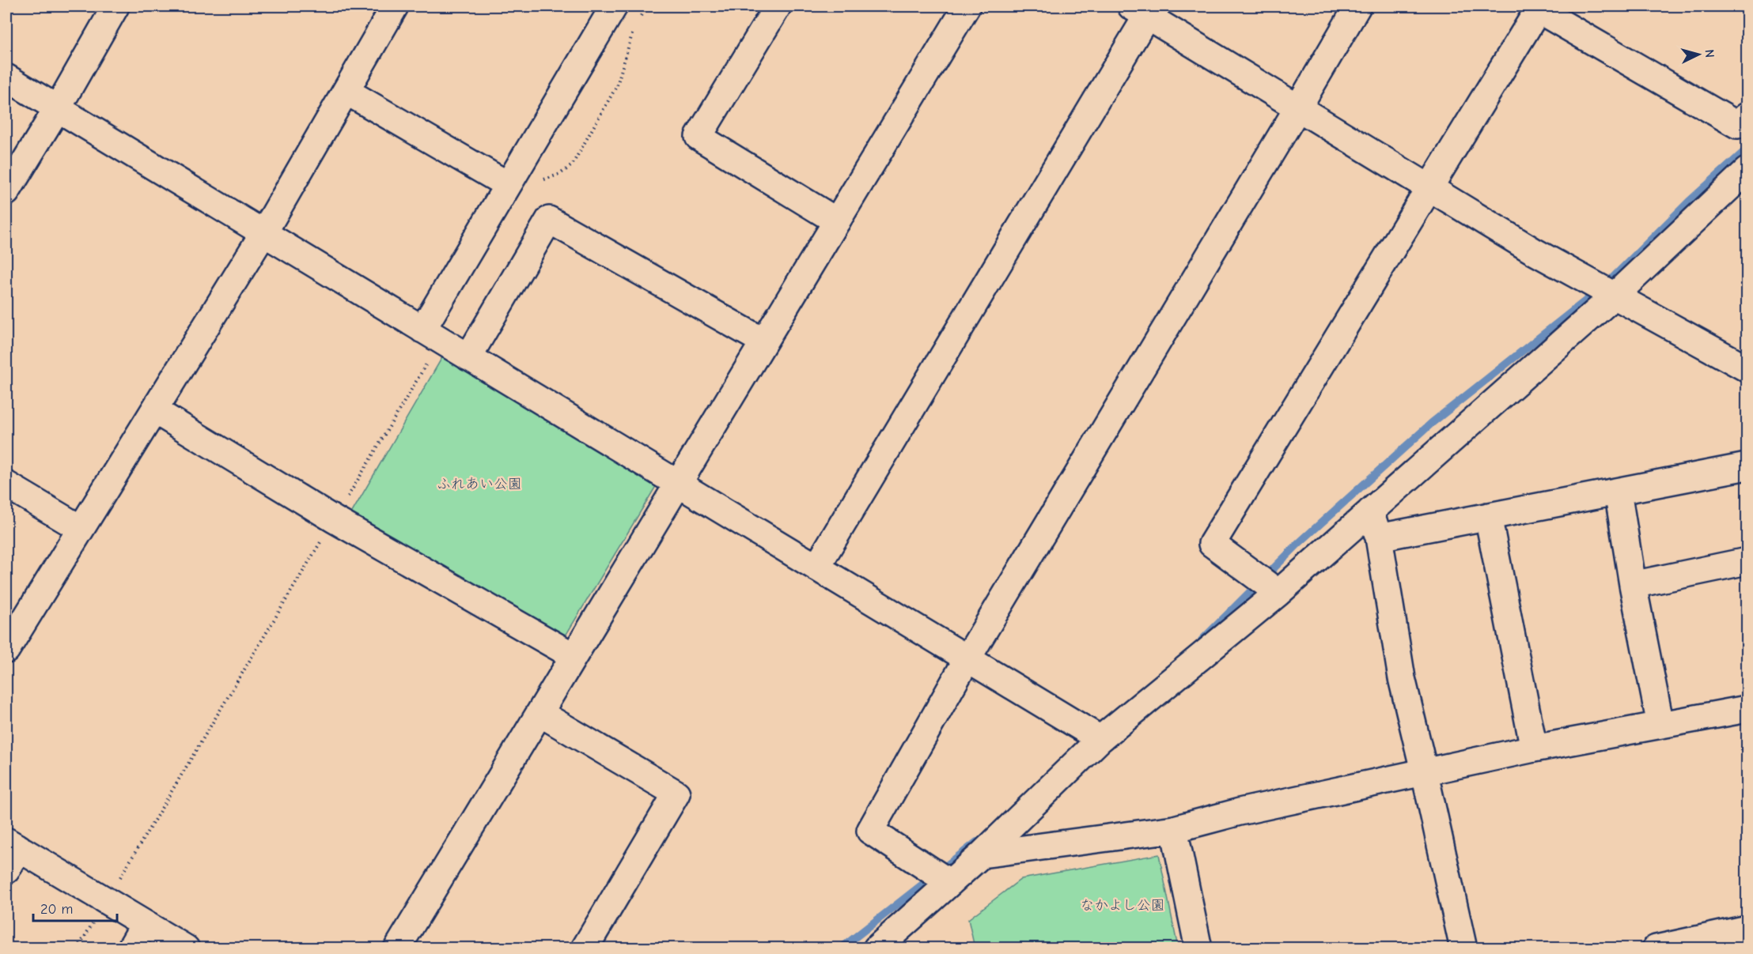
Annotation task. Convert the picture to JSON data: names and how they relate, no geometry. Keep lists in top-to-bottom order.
{
  "parks": ["ふれあい公園", "なかよし公園"],
  "scale_bar": "20 m",
  "north": "right"
}
